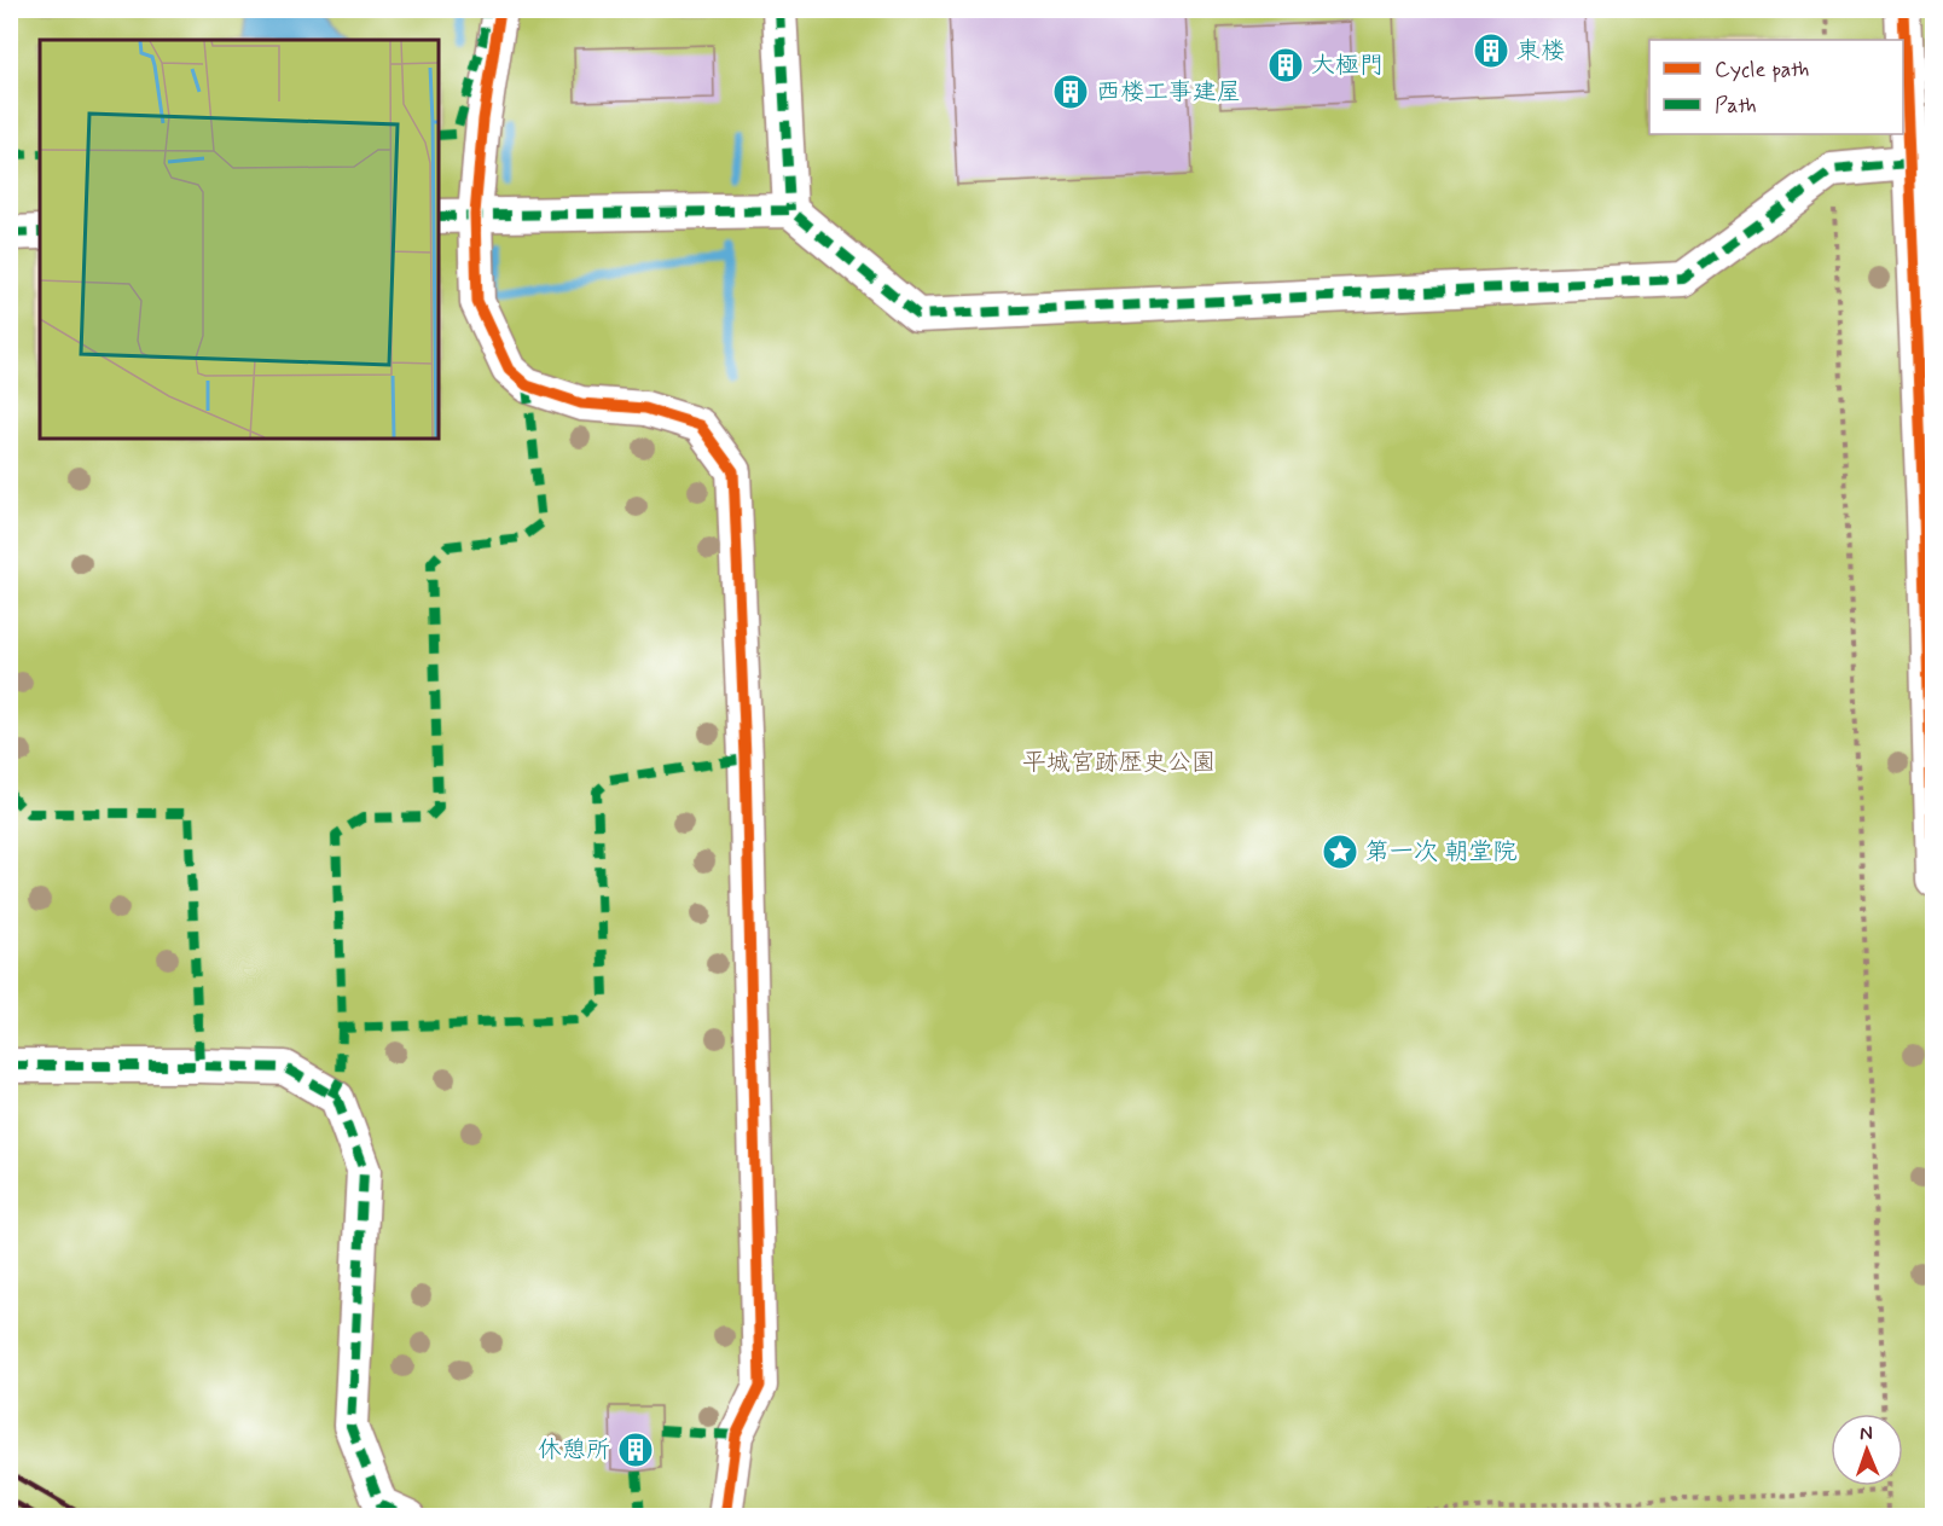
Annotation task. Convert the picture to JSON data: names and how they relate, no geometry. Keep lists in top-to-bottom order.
{
  "parks": ["平城宮跡歴史公園"],
  "places": {
    "building": [
      "東楼",
      "大極門",
      "西楼工事建屋",
      "休憩所"
    ],
    "place": ["第一次 朝堂院"]
  },
  "legend": ["Cycle path", "Path"],
  "north": "top"
}
